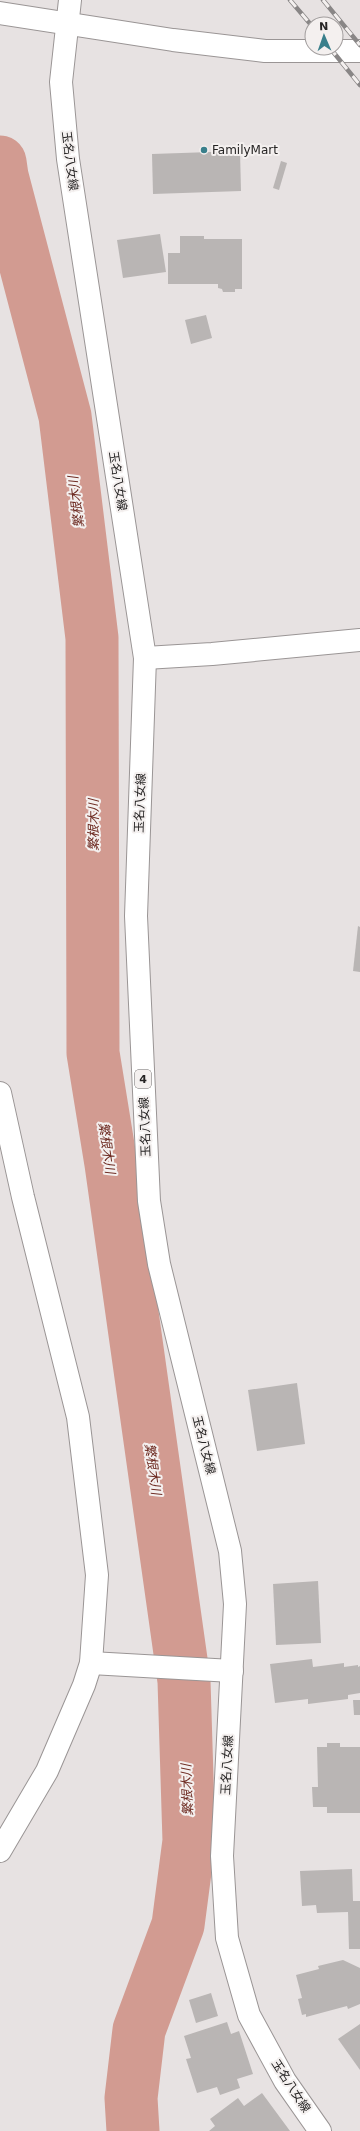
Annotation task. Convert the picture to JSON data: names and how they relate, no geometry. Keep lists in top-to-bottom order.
{
  "streets": {
    "main road": ["玉名八女線", "4"]
  },
  "water": ["繁根木川"],
  "places": ["FamilyMart"],
  "north": "top"
}
